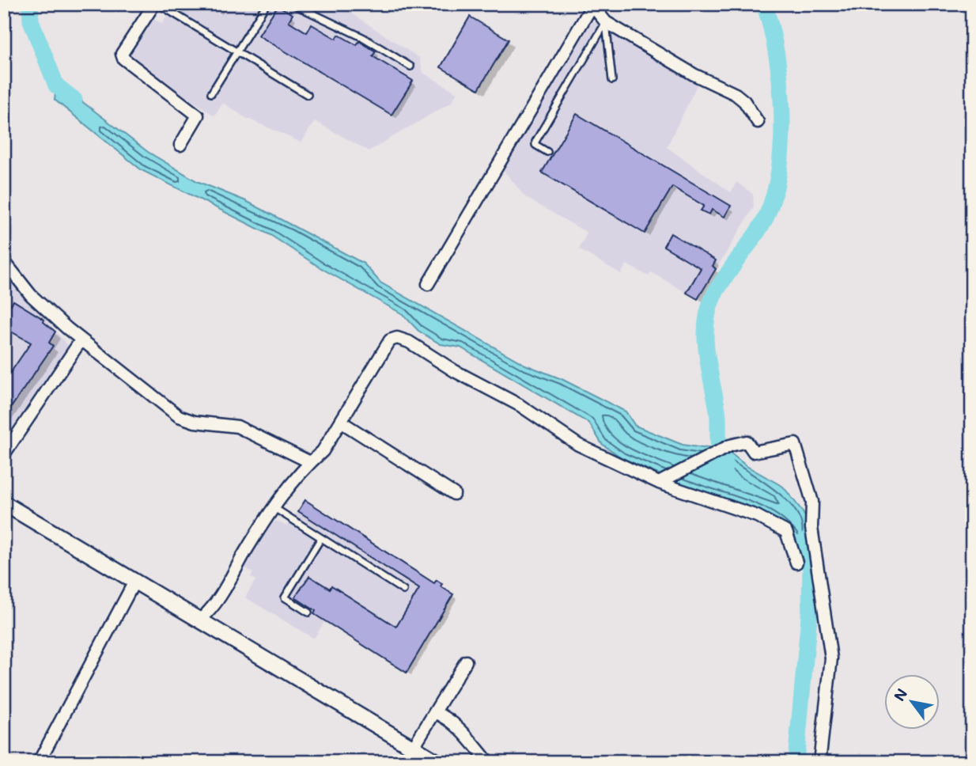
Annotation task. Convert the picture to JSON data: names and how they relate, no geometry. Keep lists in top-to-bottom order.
{
  "north": "top left"
}
